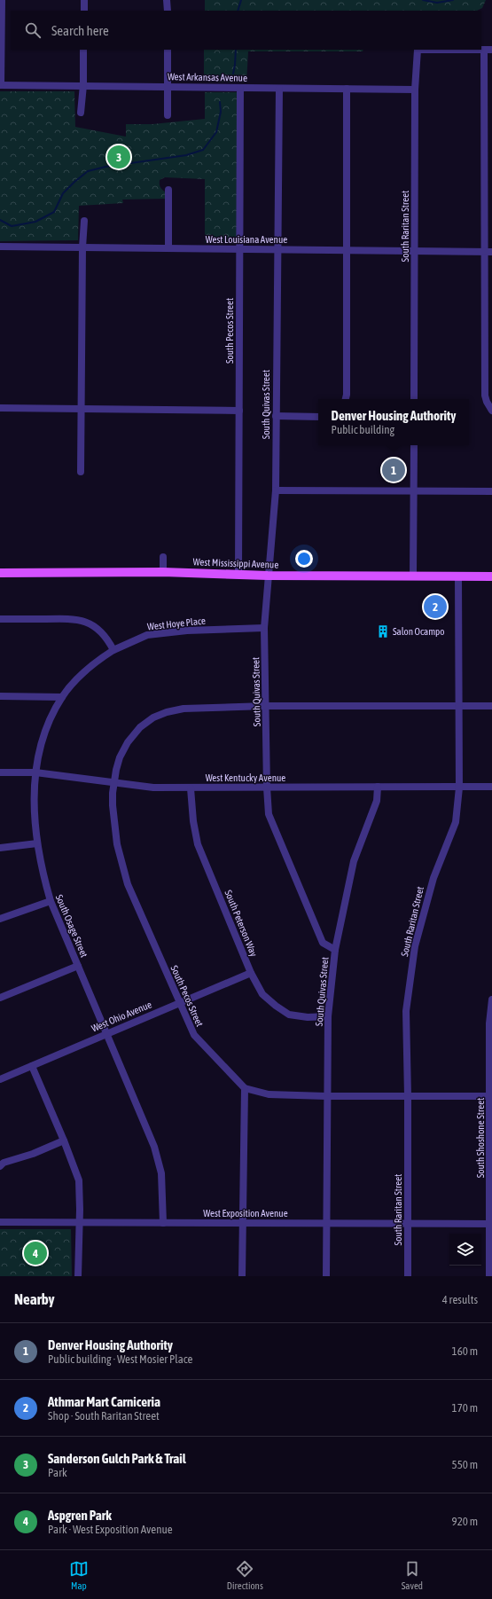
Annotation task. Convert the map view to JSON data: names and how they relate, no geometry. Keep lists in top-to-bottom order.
{
  "streets": {
    "main road": ["West Mississippi Avenue"],
    "street": [
      "West Arkansas Avenue",
      "South Raritan Street",
      "West Louisiana Avenue",
      "South Pecos Street",
      "South Quivas Street",
      "West Hoye Place",
      "West Kentucky Avenue",
      "South Peterson Way",
      "South Osage Street",
      "West Ohio Avenue",
      "South Shoshone Street",
      "West Exposition Avenue"
    ]
  },
  "crossings": [
    ["West Arkansas Avenue", "South Raritan Street"],
    ["West Arkansas Avenue", "South Pecos Street"],
    ["West Arkansas Avenue", "South Quivas Street"],
    ["South Raritan Street", "West Louisiana Avenue"],
    ["South Raritan Street", "South Pecos Street"],
    ["South Raritan Street", "West Mississippi Avenue"],
    ["South Raritan Street", "West Kentucky Avenue"],
    ["South Raritan Street", "West Exposition Avenue"],
    ["West Louisiana Avenue", "South Pecos Street"],
    ["West Louisiana Avenue", "South Quivas Street"],
    ["South Pecos Street", "South Quivas Street"],
    ["South Pecos Street", "West Mississippi Avenue"],
    ["South Pecos Street", "West Kentucky Avenue"],
    ["South Pecos Street", "West Ohio Avenue"],
    ["South Quivas Street", "West Mississippi Avenue"],
    ["South Quivas Street", "West Hoye Place"],
    ["South Quivas Street", "West Kentucky Avenue"],
    ["South Quivas Street", "South Peterson Way"],
    ["South Quivas Street", "West Exposition Avenue"],
    ["West Hoye Place", "South Osage Street"],
    ["West Kentucky Avenue", "South Peterson Way"],
    ["West Kentucky Avenue", "South Osage Street"],
    ["South Peterson Way", "West Ohio Avenue"],
    ["South Osage Street", "West Ohio Avenue"],
    ["South Osage Street", "West Exposition Avenue"],
    ["South Shoshone Street", "West Exposition Avenue"]
  ],
  "places": {
    "building": ["Salon Ocampo"]
  },
  "page": {
    "search": "Search here",
    "pins": [
      "3",
      "1",
      "2",
      "4"
    ],
    "popup": ["Denver Housing Authority", "Public building"],
    "heading": ["Nearby", "4 results"],
    "list": [
      {
        "mark": "1",
        "name": "Denver Housing Authority",
        "note": "Public building · West Mosier Place",
        "value": "160 m"
      },
      {
        "mark": "2",
        "name": "Athmar Mart Carniceria",
        "note": "Shop · South Raritan Street",
        "value": "170 m"
      },
      {
        "mark": "3",
        "name": "Sanderson Gulch Park & Trail",
        "note": "Park",
        "value": "550 m"
      },
      {
        "mark": "4",
        "name": "Aspgren Park",
        "note": "Park · West Exposition Avenue",
        "value": "920 m"
      }
    ],
    "nav": ["Map", "Directions", "Saved"]
  }
}
